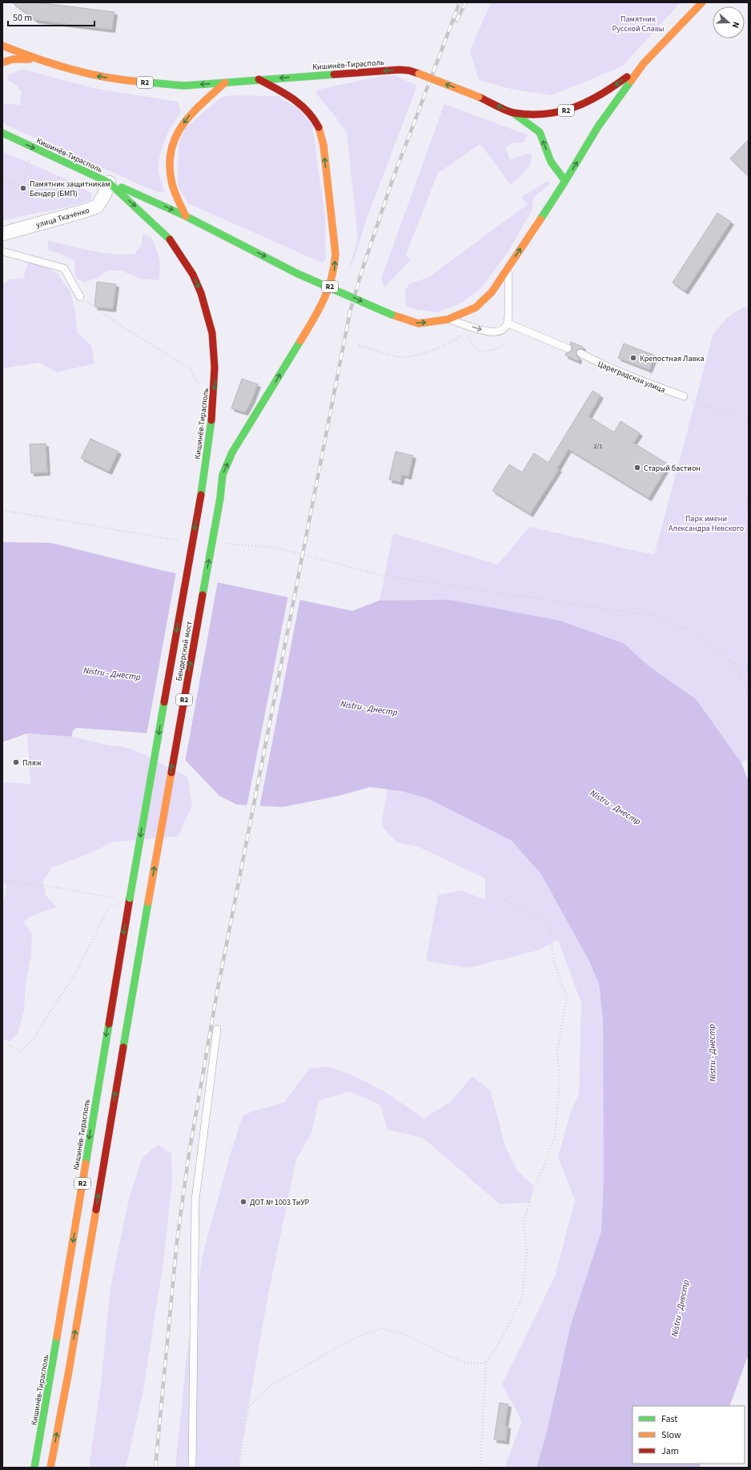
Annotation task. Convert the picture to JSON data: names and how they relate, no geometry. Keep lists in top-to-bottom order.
{
  "streets": {
    "main road": ["Кишинёв-Тирасполь", "R2", "Бендерский мост"],
    "street": ["улица Ткаченко"],
    "lane": ["Цареградская улица"]
  },
  "crossings": [
    ["Кишинёв-Тирасполь", "R2"],
    ["Кишинёв-Тирасполь", "улица Ткаченко"],
    ["Кишинёв-Тирасполь", "Бендерский мост"],
    ["R2", "улица Ткаченко"]
  ],
  "water": ["Nistru - Днестр"],
  "parks": ["Памятник Русской Славы", "Парк имени Александра Невского"],
  "places": [
    "Памятник защитникам Бендер (БМП)",
    "Крепостная Лавка",
    "Старый бастион",
    "Пляж",
    "ДОТ № 1003 ТиУР"
  ],
  "house_numbers": ["2/1"],
  "legend": ["Fast", "Slow", "Jam"],
  "scale_bar": "50 m",
  "north": "right"
}
